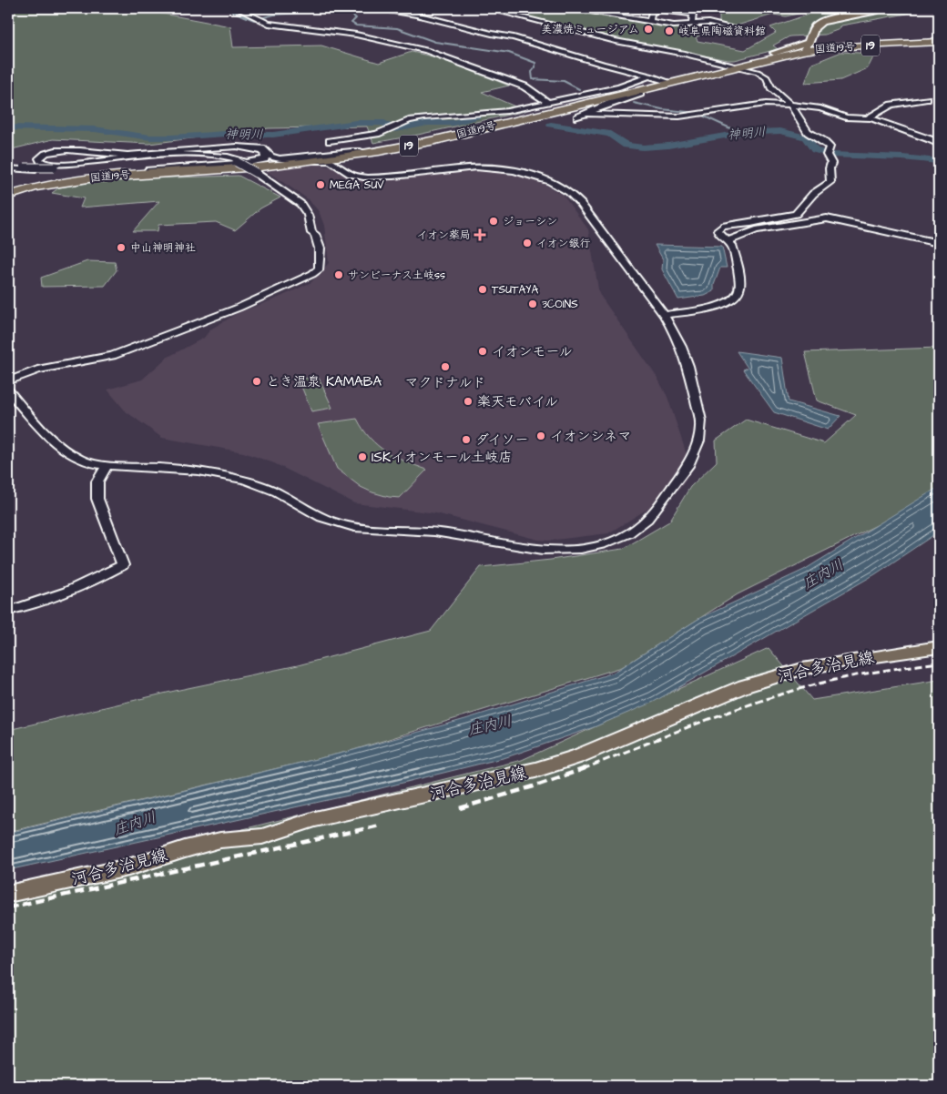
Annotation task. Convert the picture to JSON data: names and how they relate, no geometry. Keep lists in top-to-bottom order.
{
  "streets": {
    "highway": ["19", "国道19号"],
    "main road": ["河合多治見線"]
  },
  "water": ["神明川", "庄内川"],
  "places": {
    "other": [
      "美濃焼ミュージアム",
      "岐阜県陶磁資料館",
      "MEGA SUV",
      "ジョーシン",
      "イオン銀行",
      "中山神明神社",
      "サンビーナス土岐ss",
      "TSUTAYA",
      "3COINS",
      "イオンモール",
      "マクドナルド",
      "とき温泉 KAMABA",
      "楽天モバイル",
      "イオンシネマ",
      "ダイソー",
      "ISKイオンモール土岐店"
    ],
    "health": ["イオン薬局"]
  }
}
